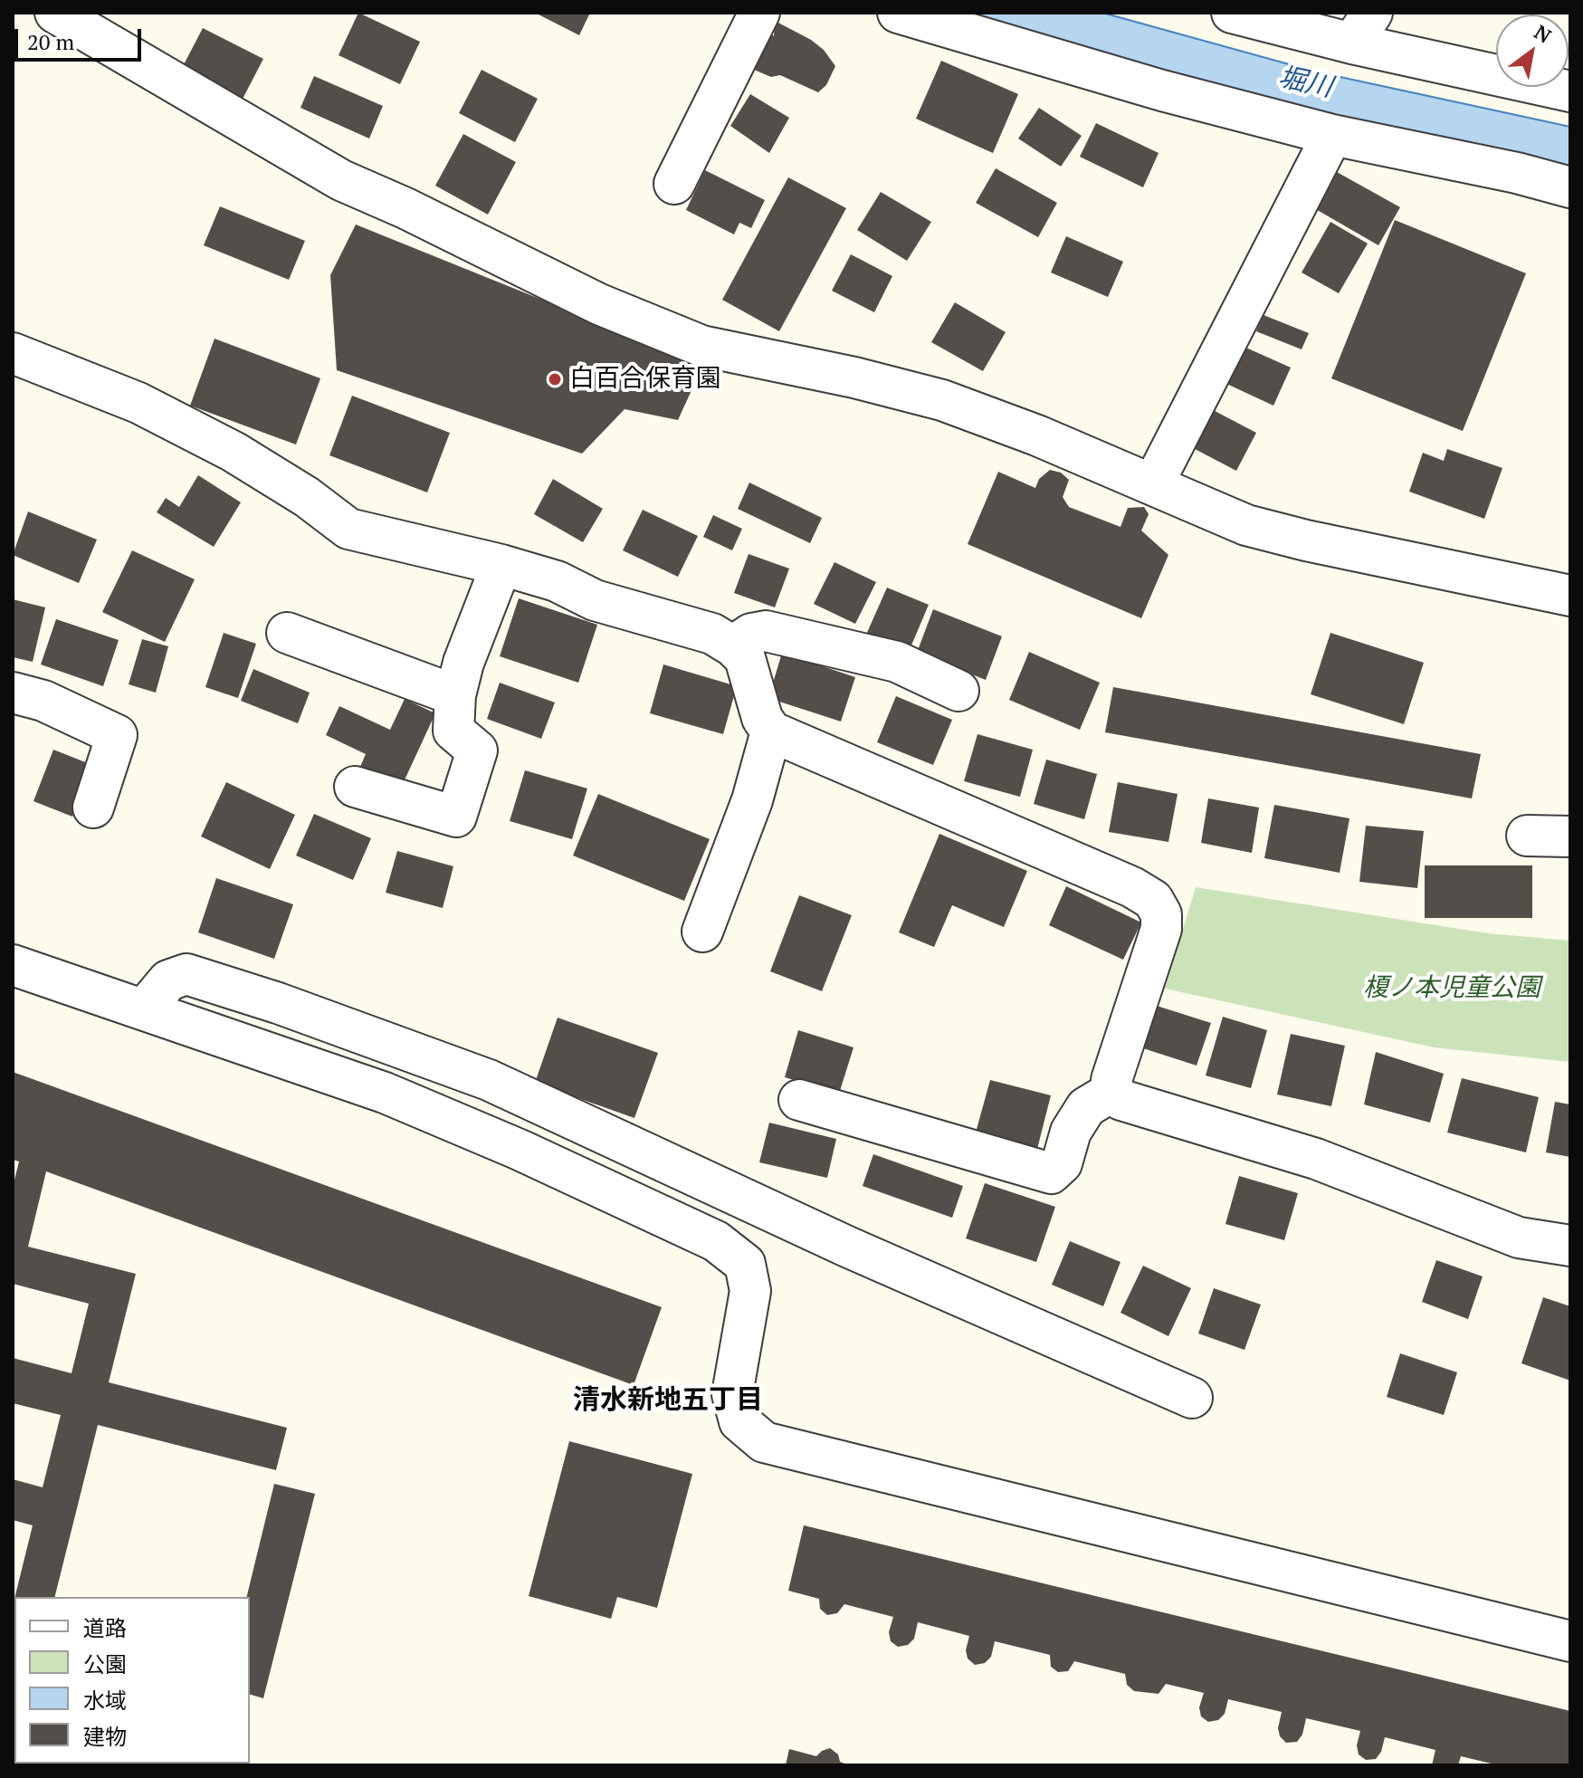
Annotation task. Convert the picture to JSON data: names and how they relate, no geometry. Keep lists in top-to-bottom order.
{
  "districts": ["清水新地五丁目"],
  "water": ["堀川"],
  "parks": ["榎ノ本児童公園"],
  "places": ["白百合保育園"],
  "legend": [
    "道路",
    "公園",
    "水域",
    "建物"
  ],
  "scale_bar": "20 m",
  "north": "top right"
}
